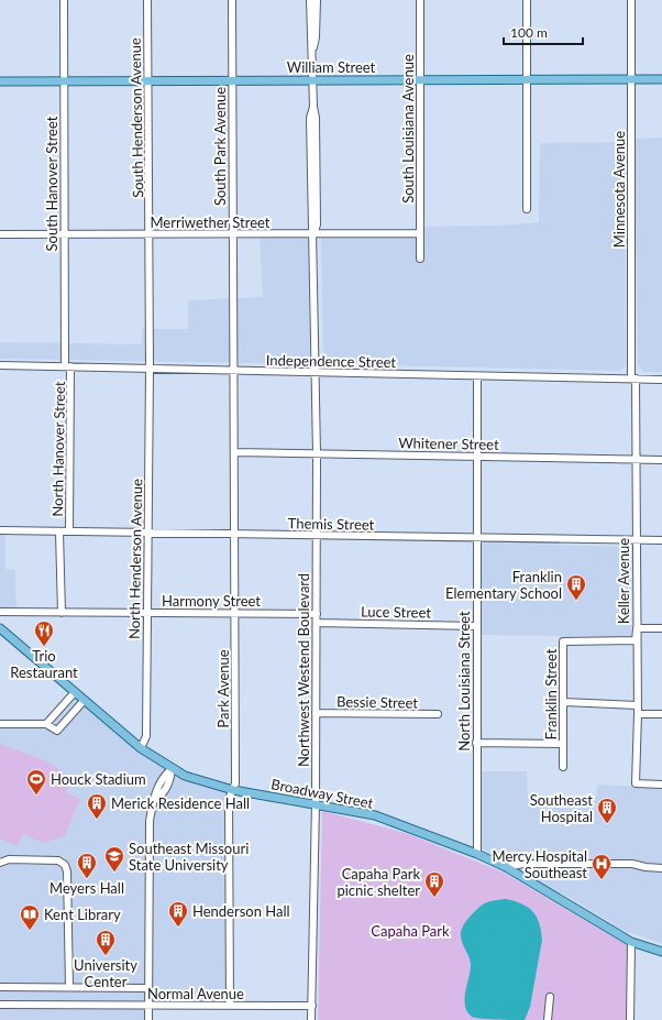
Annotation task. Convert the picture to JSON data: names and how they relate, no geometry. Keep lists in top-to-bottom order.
{
  "streets": {
    "main road": ["William Street", "Broadway Street"],
    "street": [
      "South Henderson Avenue",
      "South Louisiana Avenue",
      "South Park Avenue",
      "South Hanover Street",
      "Minnesota Avenue",
      "Merriwether Street",
      "Independence Street",
      "Whitener Street",
      "North Hanover Street",
      "Themis Street",
      "North Henderson Avenue",
      "Keller Avenue",
      "Harmony Street",
      "Luce Street",
      "Northwest Westend Boulevard",
      "North Louisiana Street",
      "Park Avenue",
      "Franklin Street",
      "Bessie Street",
      "Normal Avenue"
    ]
  },
  "crossings": [
    ["William Street", "South Henderson Avenue"],
    ["William Street", "South Louisiana Avenue"],
    ["William Street", "South Park Avenue"],
    ["William Street", "South Hanover Street"],
    ["William Street", "Minnesota Avenue"],
    ["William Street", "Northwest Westend Boulevard"],
    ["South Henderson Avenue", "Merriwether Street"],
    ["South Henderson Avenue", "Independence Street"],
    ["South Henderson Avenue", "North Henderson Avenue"],
    ["South Louisiana Avenue", "Merriwether Street"],
    ["South Park Avenue", "Merriwether Street"],
    ["South Park Avenue", "Independence Street"],
    ["South Park Avenue", "Park Avenue"],
    ["South Hanover Street", "Merriwether Street"],
    ["South Hanover Street", "Independence Street"],
    ["South Hanover Street", "North Hanover Street"],
    ["Minnesota Avenue", "Independence Street"],
    ["Minnesota Avenue", "Keller Avenue"],
    ["Merriwether Street", "Northwest Westend Boulevard"],
    ["Independence Street", "North Hanover Street"],
    ["Independence Street", "North Henderson Avenue"],
    ["Independence Street", "Keller Avenue"],
    ["Independence Street", "Northwest Westend Boulevard"],
    ["Independence Street", "North Louisiana Street"],
    ["Independence Street", "Park Avenue"],
    ["Whitener Street", "Keller Avenue"],
    ["Whitener Street", "Northwest Westend Boulevard"],
    ["Whitener Street", "North Louisiana Street"],
    ["Whitener Street", "Park Avenue"],
    ["North Hanover Street", "Themis Street"],
    ["North Hanover Street", "Harmony Street"],
    ["Themis Street", "North Henderson Avenue"],
    ["Themis Street", "Keller Avenue"],
    ["Themis Street", "Northwest Westend Boulevard"],
    ["Themis Street", "North Louisiana Street"],
    ["Themis Street", "Park Avenue"],
    ["North Henderson Avenue", "Harmony Street"],
    ["North Henderson Avenue", "Broadway Street"],
    ["Keller Avenue", "Franklin Street"],
    ["Harmony Street", "Northwest Westend Boulevard"],
    ["Harmony Street", "Park Avenue"],
    ["Luce Street", "Northwest Westend Boulevard"],
    ["Luce Street", "North Louisiana Street"],
    ["Northwest Westend Boulevard", "Bessie Street"],
    ["Northwest Westend Boulevard", "Broadway Street"],
    ["Northwest Westend Boulevard", "Normal Avenue"],
    ["North Louisiana Street", "Broadway Street"],
    ["Park Avenue", "Broadway Street"],
    ["Park Avenue", "Normal Avenue"]
  ],
  "parks": ["Capaha Park"],
  "places": {
    "building": [
      "Franklin Elementary School",
      "Merick Residence Hall",
      "Southeast Hospital",
      "Meyers Hall",
      "Capaha Park picnic shelter",
      "Henderson Hall",
      "University Center"
    ],
    "restaurant": ["Trio Restaurant"],
    "sports": ["Houck Stadium"],
    "school or university": ["Southeast Missouri State University"],
    "hospital": ["Mercy Hospital Southeast"],
    "library": ["Kent Library"]
  },
  "scale_bar": "100 m"
}
